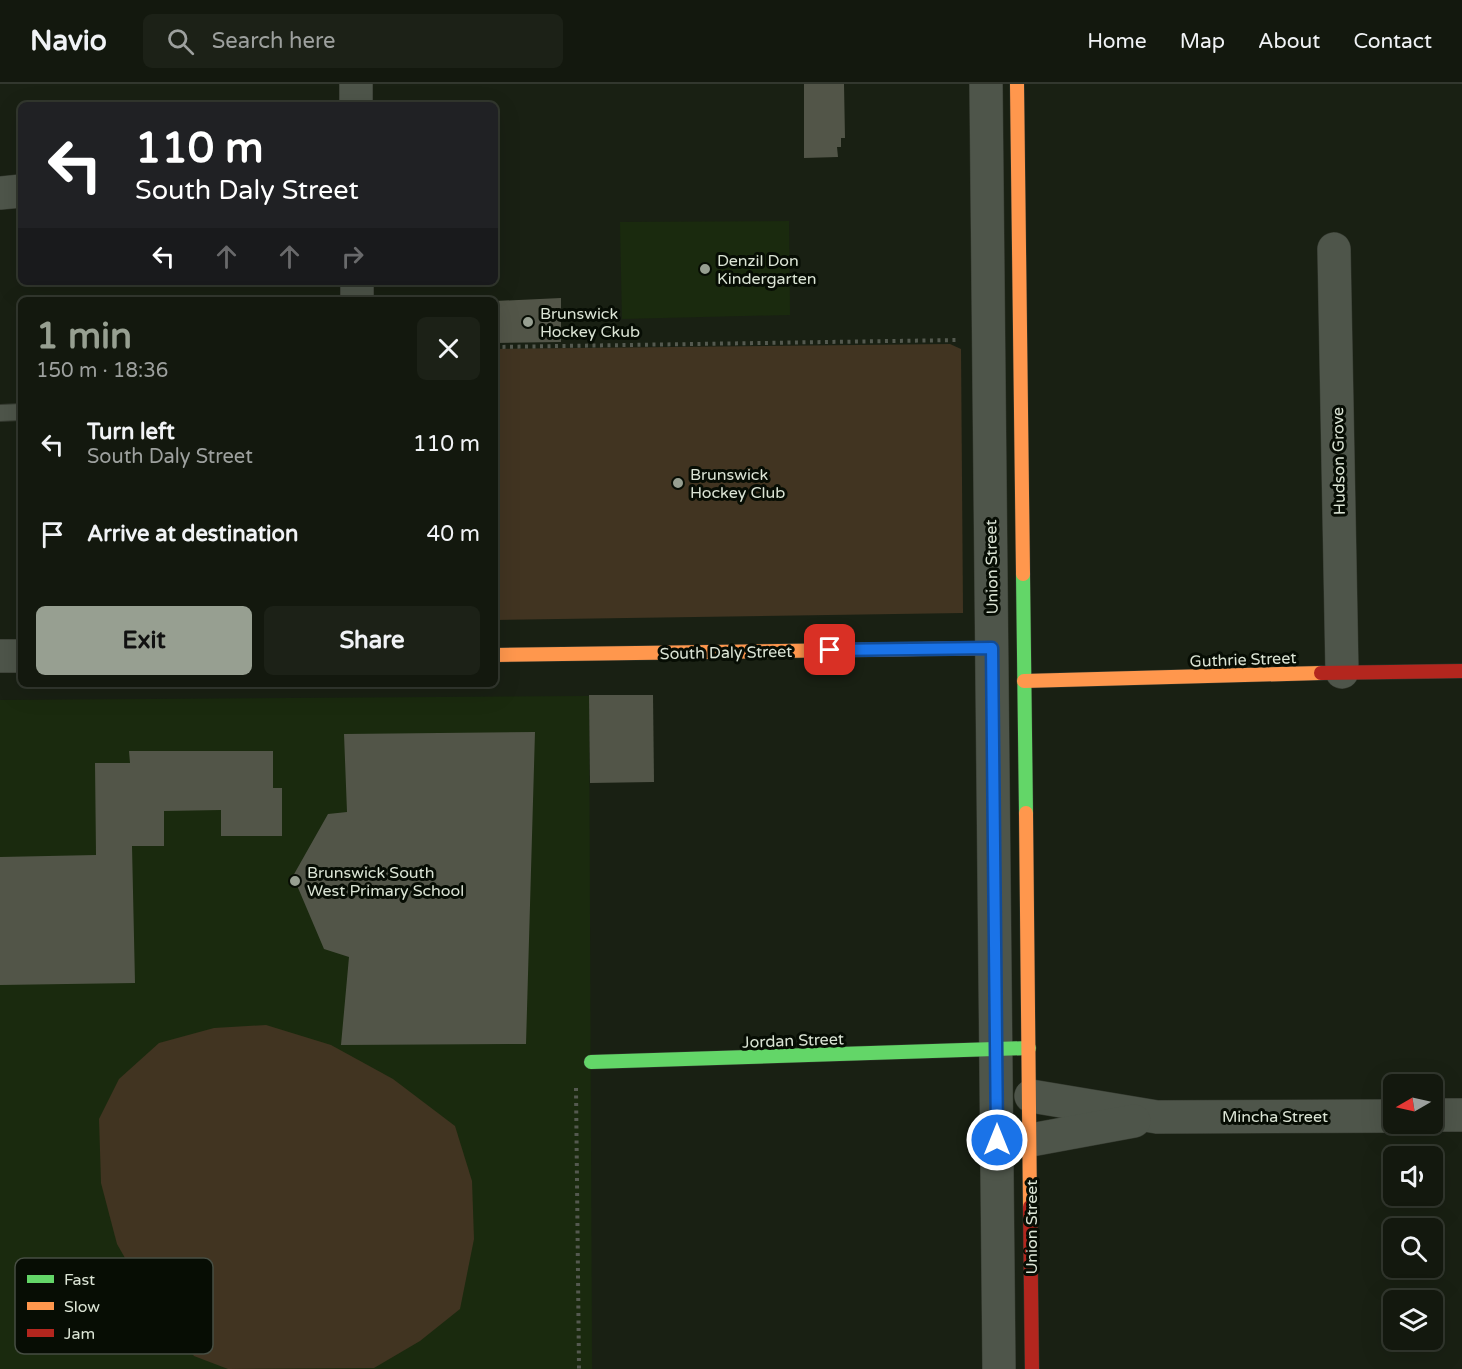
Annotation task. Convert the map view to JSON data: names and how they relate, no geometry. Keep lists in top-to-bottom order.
{
  "streets": {
    "street": [
      "Hudson Grove",
      "Union Street",
      "South Daly Street",
      "Guthrie Street",
      "Jordan Street",
      "Mincha Street"
    ]
  },
  "crossings": [
    ["Hudson Grove", "Guthrie Street"],
    ["Union Street", "South Daly Street"],
    ["Union Street", "Guthrie Street"],
    ["Union Street", "Jordan Street"],
    ["Union Street", "Mincha Street"]
  ],
  "places": [
    "Denzil Don Kindergarten",
    "Brunswick Hockey Ckub",
    "Brunswick Hockey Club",
    "Brunswick South West Primary School"
  ],
  "legend": ["Fast", "Slow", "Jam"],
  "north": "left",
  "page": {
    "header": "Navio",
    "search": "Search here",
    "nav": [
      "Home",
      "Map",
      "About",
      "Contact"
    ],
    "turn": ["110 m", "South Daly Street"],
    "heading": ["1 min", "150 m · 18:36"],
    "list": [
      {
        "name": "Turn left",
        "note": "South Daly Street",
        "value": "110 m"
      },
      {
        "name": "Arrive at destination",
        "value": "40 m"
      }
    ],
    "buttons": ["Exit", "Share"]
  }
}
